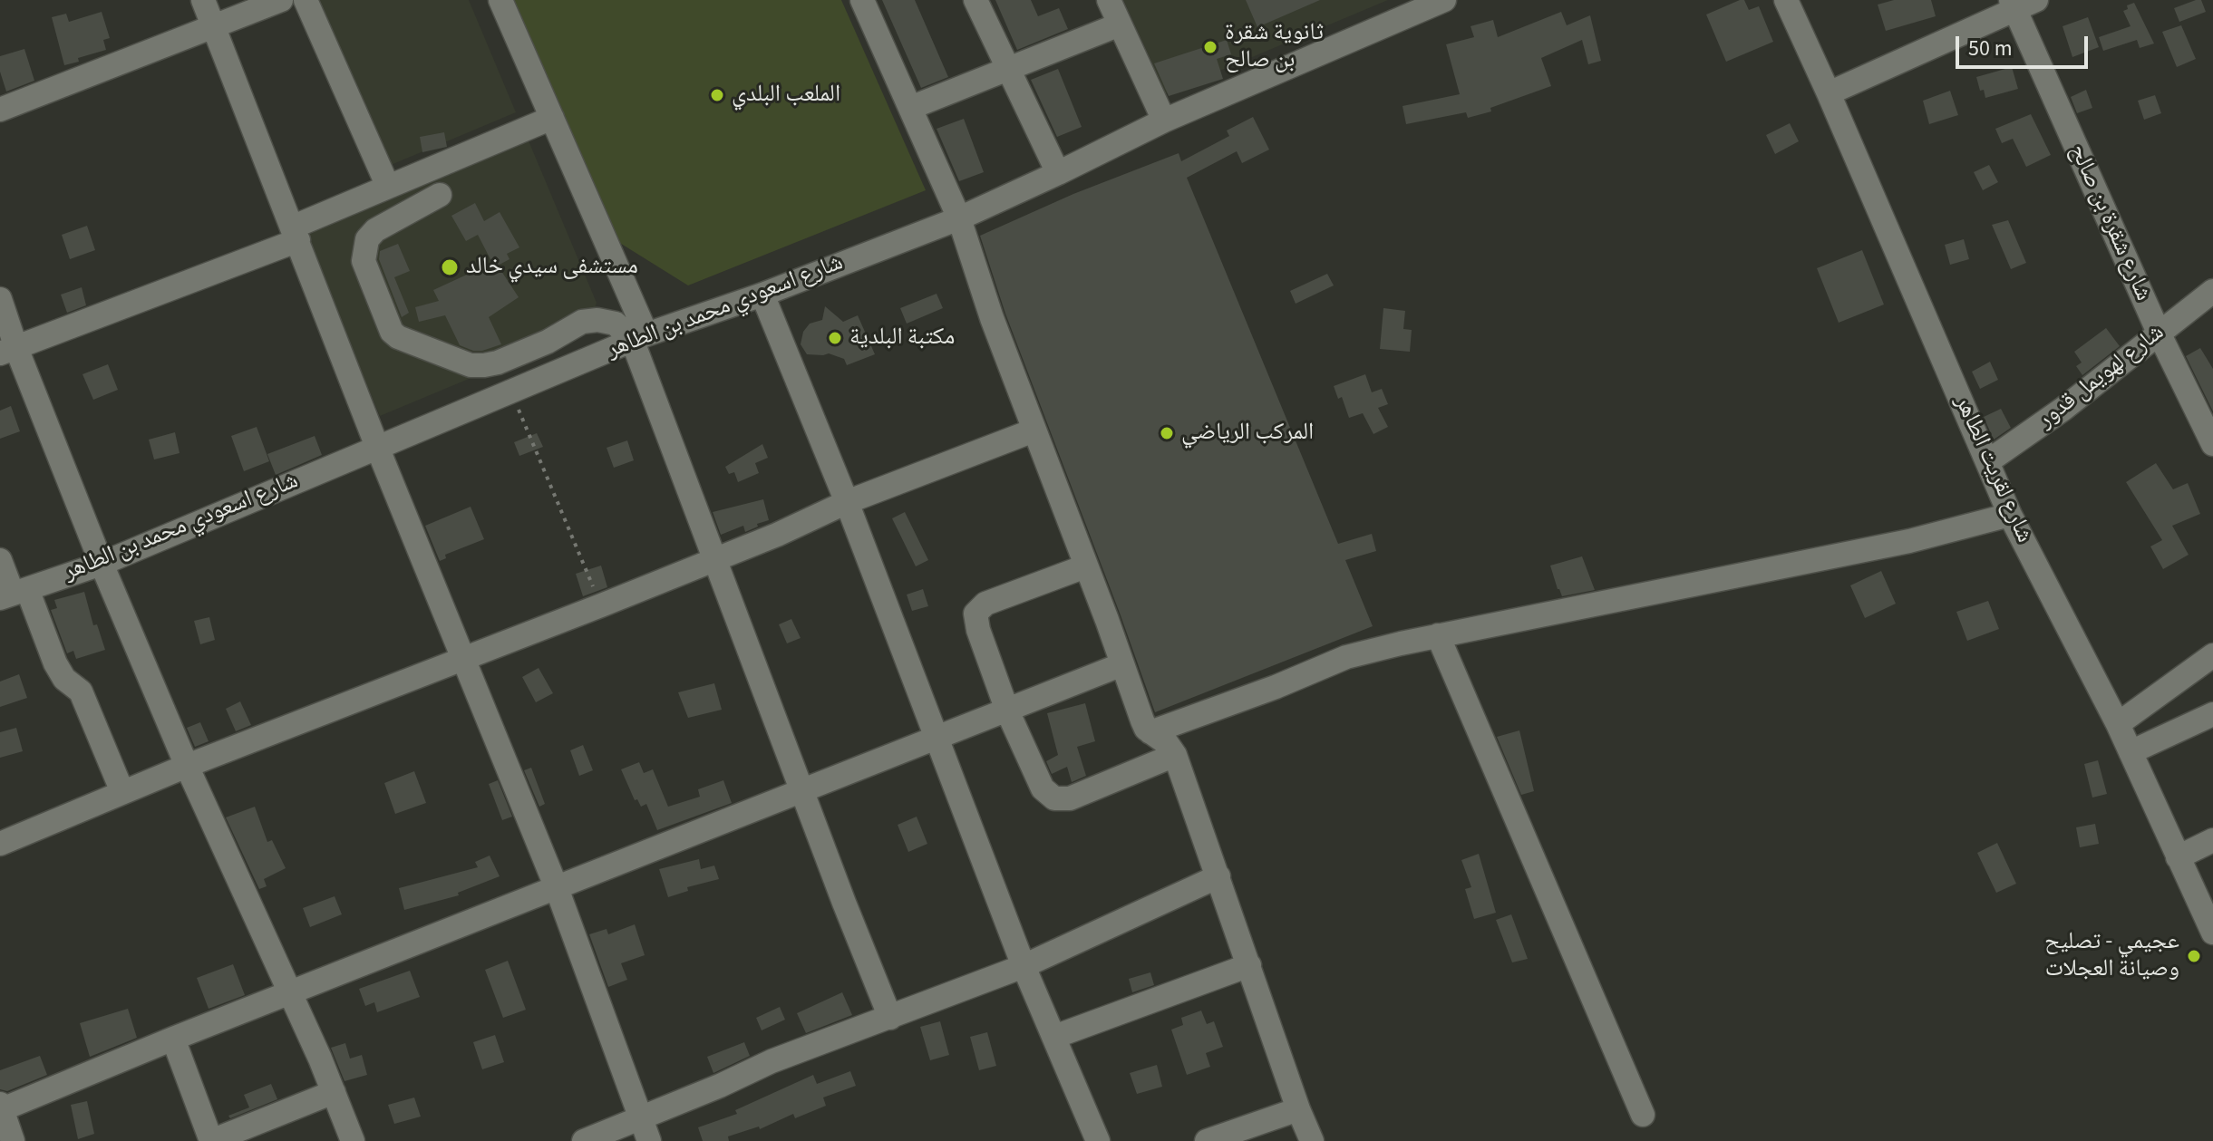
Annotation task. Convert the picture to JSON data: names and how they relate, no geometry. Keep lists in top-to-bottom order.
{
  "streets": {
    "street": [
      "شارع شقرة بن صالح",
      "شارع اسعودي محمد بن الطاهر",
      "شارع لهويمل قدور",
      "شارع لقريت الطاهر"
    ]
  },
  "crossings": [
    ["شارع شقرة بن صالح", "شارع لهويمل قدور"],
    ["شارع لهويمل قدور", "شارع لقريت الطاهر"]
  ],
  "places": [
    "ثانوية شقرة بن صالح",
    "الملعب البلدي",
    "مستشفى سيدي خالد",
    "مكتبة البلدية",
    "المركب الرياضي",
    "عجيمي - تصليح وصيانة العجلات"
  ],
  "scale_bar": "50 m"
}
